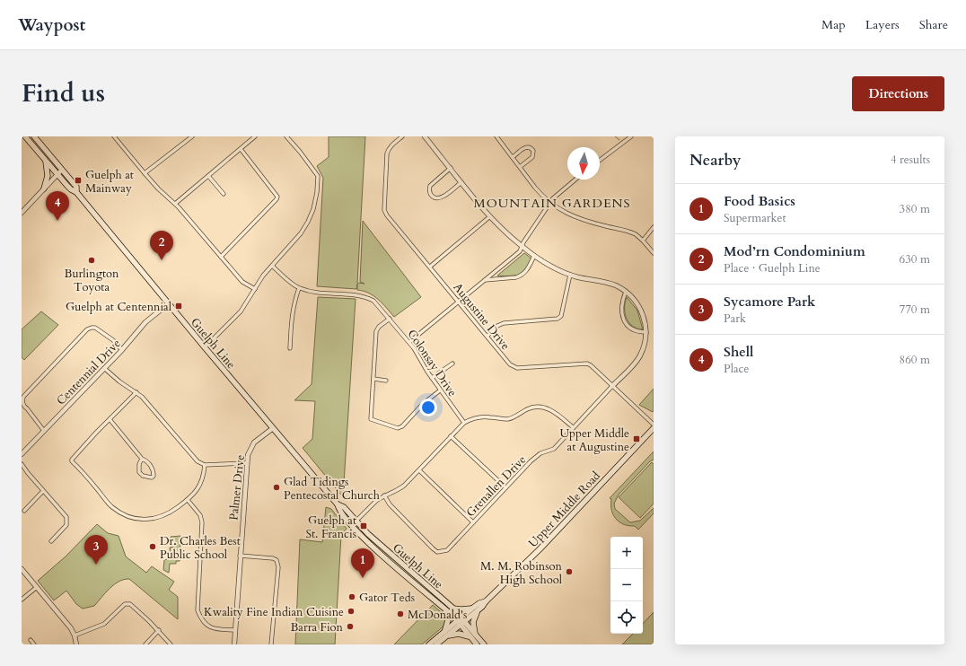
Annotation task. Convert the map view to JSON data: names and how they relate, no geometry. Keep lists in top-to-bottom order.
{
  "streets": {
    "main road": ["Guelph Line", "Upper Middle Road"],
    "street": [
      "Augustine Drive",
      "Colonsay Drive",
      "Centennial Drive",
      "Grenallen Drive",
      "Palmer Drive"
    ]
  },
  "crossings": [
    ["Augustine Drive", "Grenallen Drive"],
    ["Guelph Line", "Centennial Drive"],
    ["Guelph Line", "Palmer Drive"],
    ["Guelph Line", "Upper Middle Road"]
  ],
  "districts": ["MOUNTAIN GARDENS"],
  "places": {
    "transit": [
      "Guelph at Mainway",
      "Guelph at Centennial",
      "Upper Middle at Augustine",
      "Guelph at St. Francis"
    ],
    "other": [
      "Burlington Toyota",
      "Glad Tidings Pentecostal Church",
      "Dr. Charles Best Public School",
      "M. M. Robinson High School",
      "Gator Teds",
      "Kwality Fine Indian Cuisine",
      "McDonald's",
      "Barra Fion"
    ]
  },
  "north": "bottom",
  "page": {
    "header": "Waypost",
    "nav": ["Map", "Layers", "Share"],
    "title": "Find us",
    "buttons": "Directions",
    "heading": ["Nearby", "4 results"],
    "list": [
      {
        "mark": "1",
        "name": "Food Basics",
        "note": "Supermarket",
        "value": "380 m"
      },
      {
        "mark": "2",
        "name": "Mod’rn Condominium",
        "note": "Place · Guelph Line",
        "value": "630 m"
      },
      {
        "mark": "3",
        "name": "Sycamore Park",
        "note": "Park",
        "value": "770 m"
      },
      {
        "mark": "4",
        "name": "Shell",
        "note": "Place",
        "value": "860 m"
      }
    ],
    "pins": [
      "4",
      "2",
      "3",
      "1"
    ],
    "map_buttons": ["+", "−"]
  }
}
